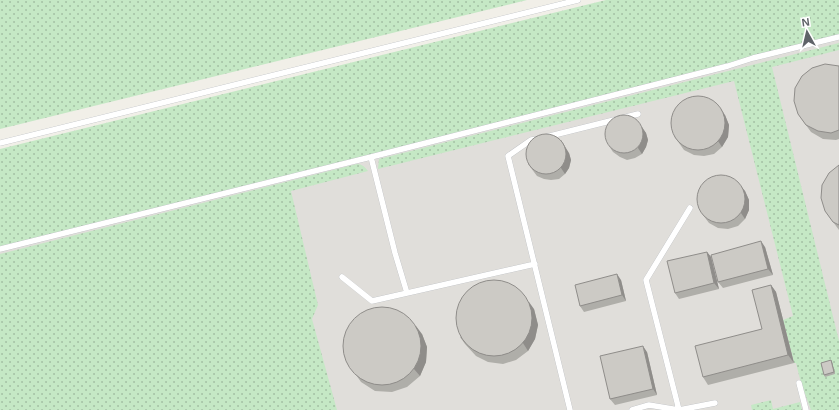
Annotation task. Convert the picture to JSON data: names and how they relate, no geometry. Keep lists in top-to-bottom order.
{
  "north": "top"
}
